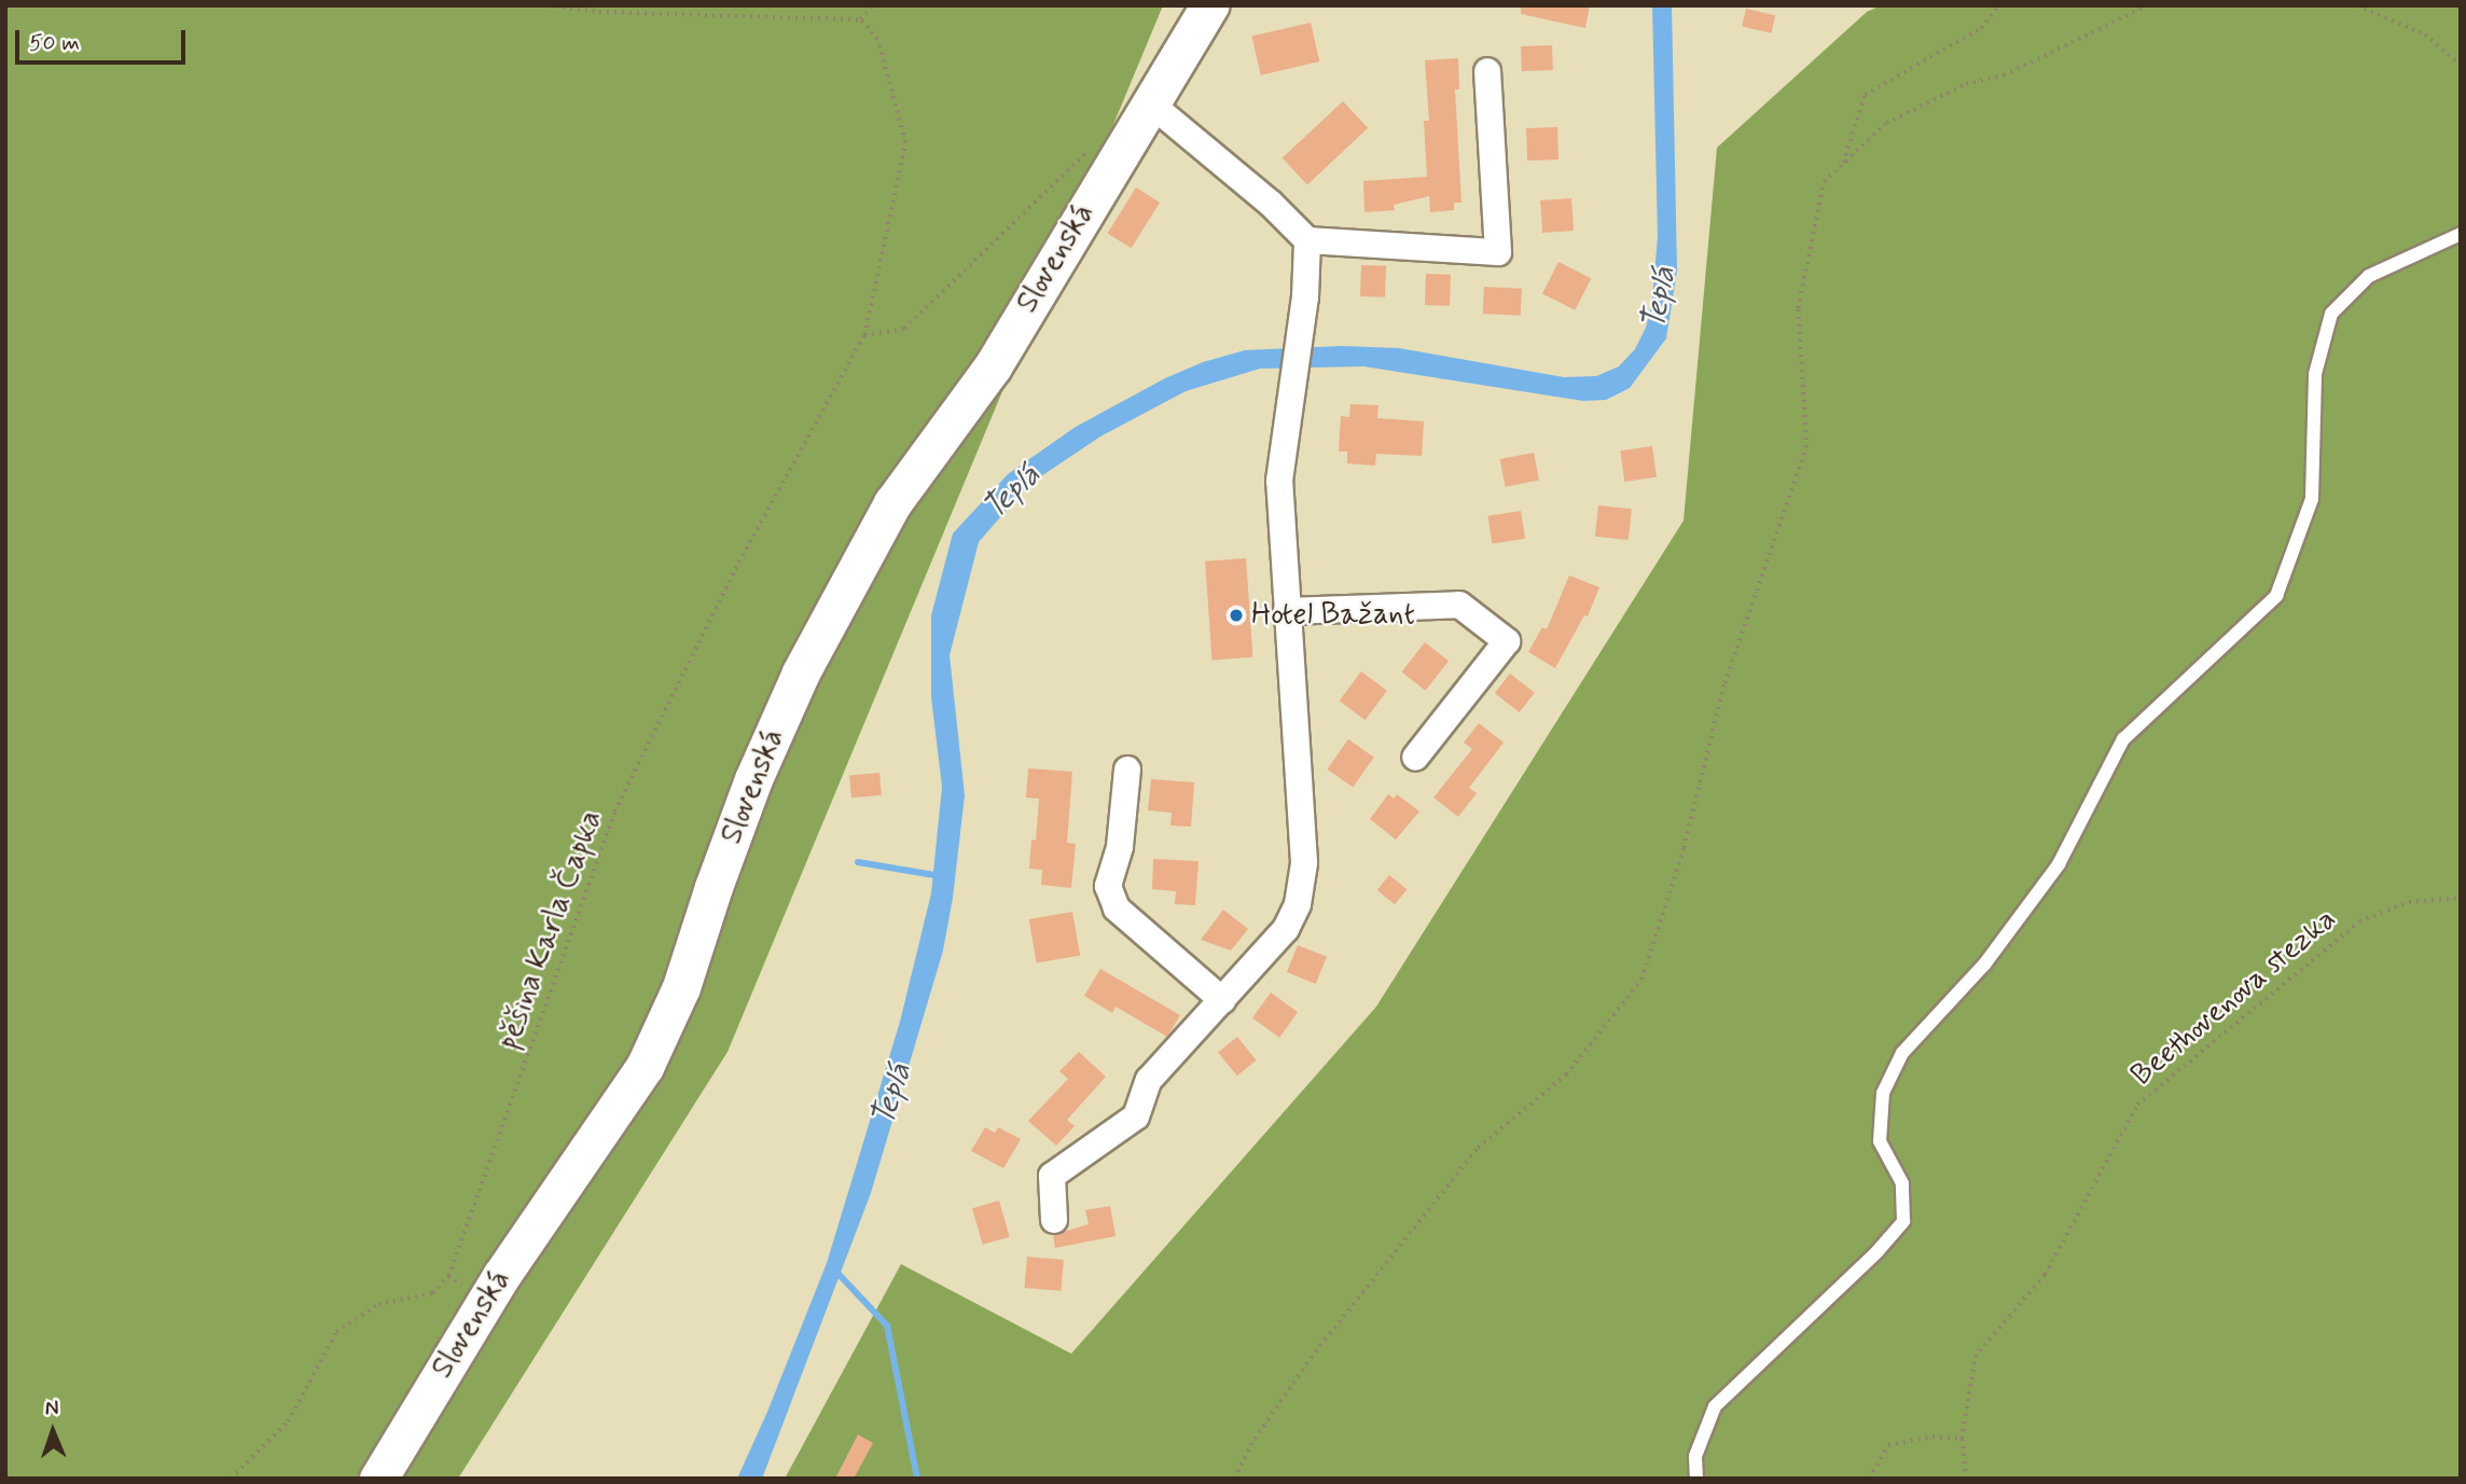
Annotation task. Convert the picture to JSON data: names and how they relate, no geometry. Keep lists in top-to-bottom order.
{
  "streets": {
    "street": ["Slovenská"],
    "path": ["pěšina Karla Čapka", "Beethovenova stezka"]
  },
  "water": ["Teplá"],
  "places": ["Hotel Bažant"],
  "scale_bar": "50 m",
  "north": "top"
}
